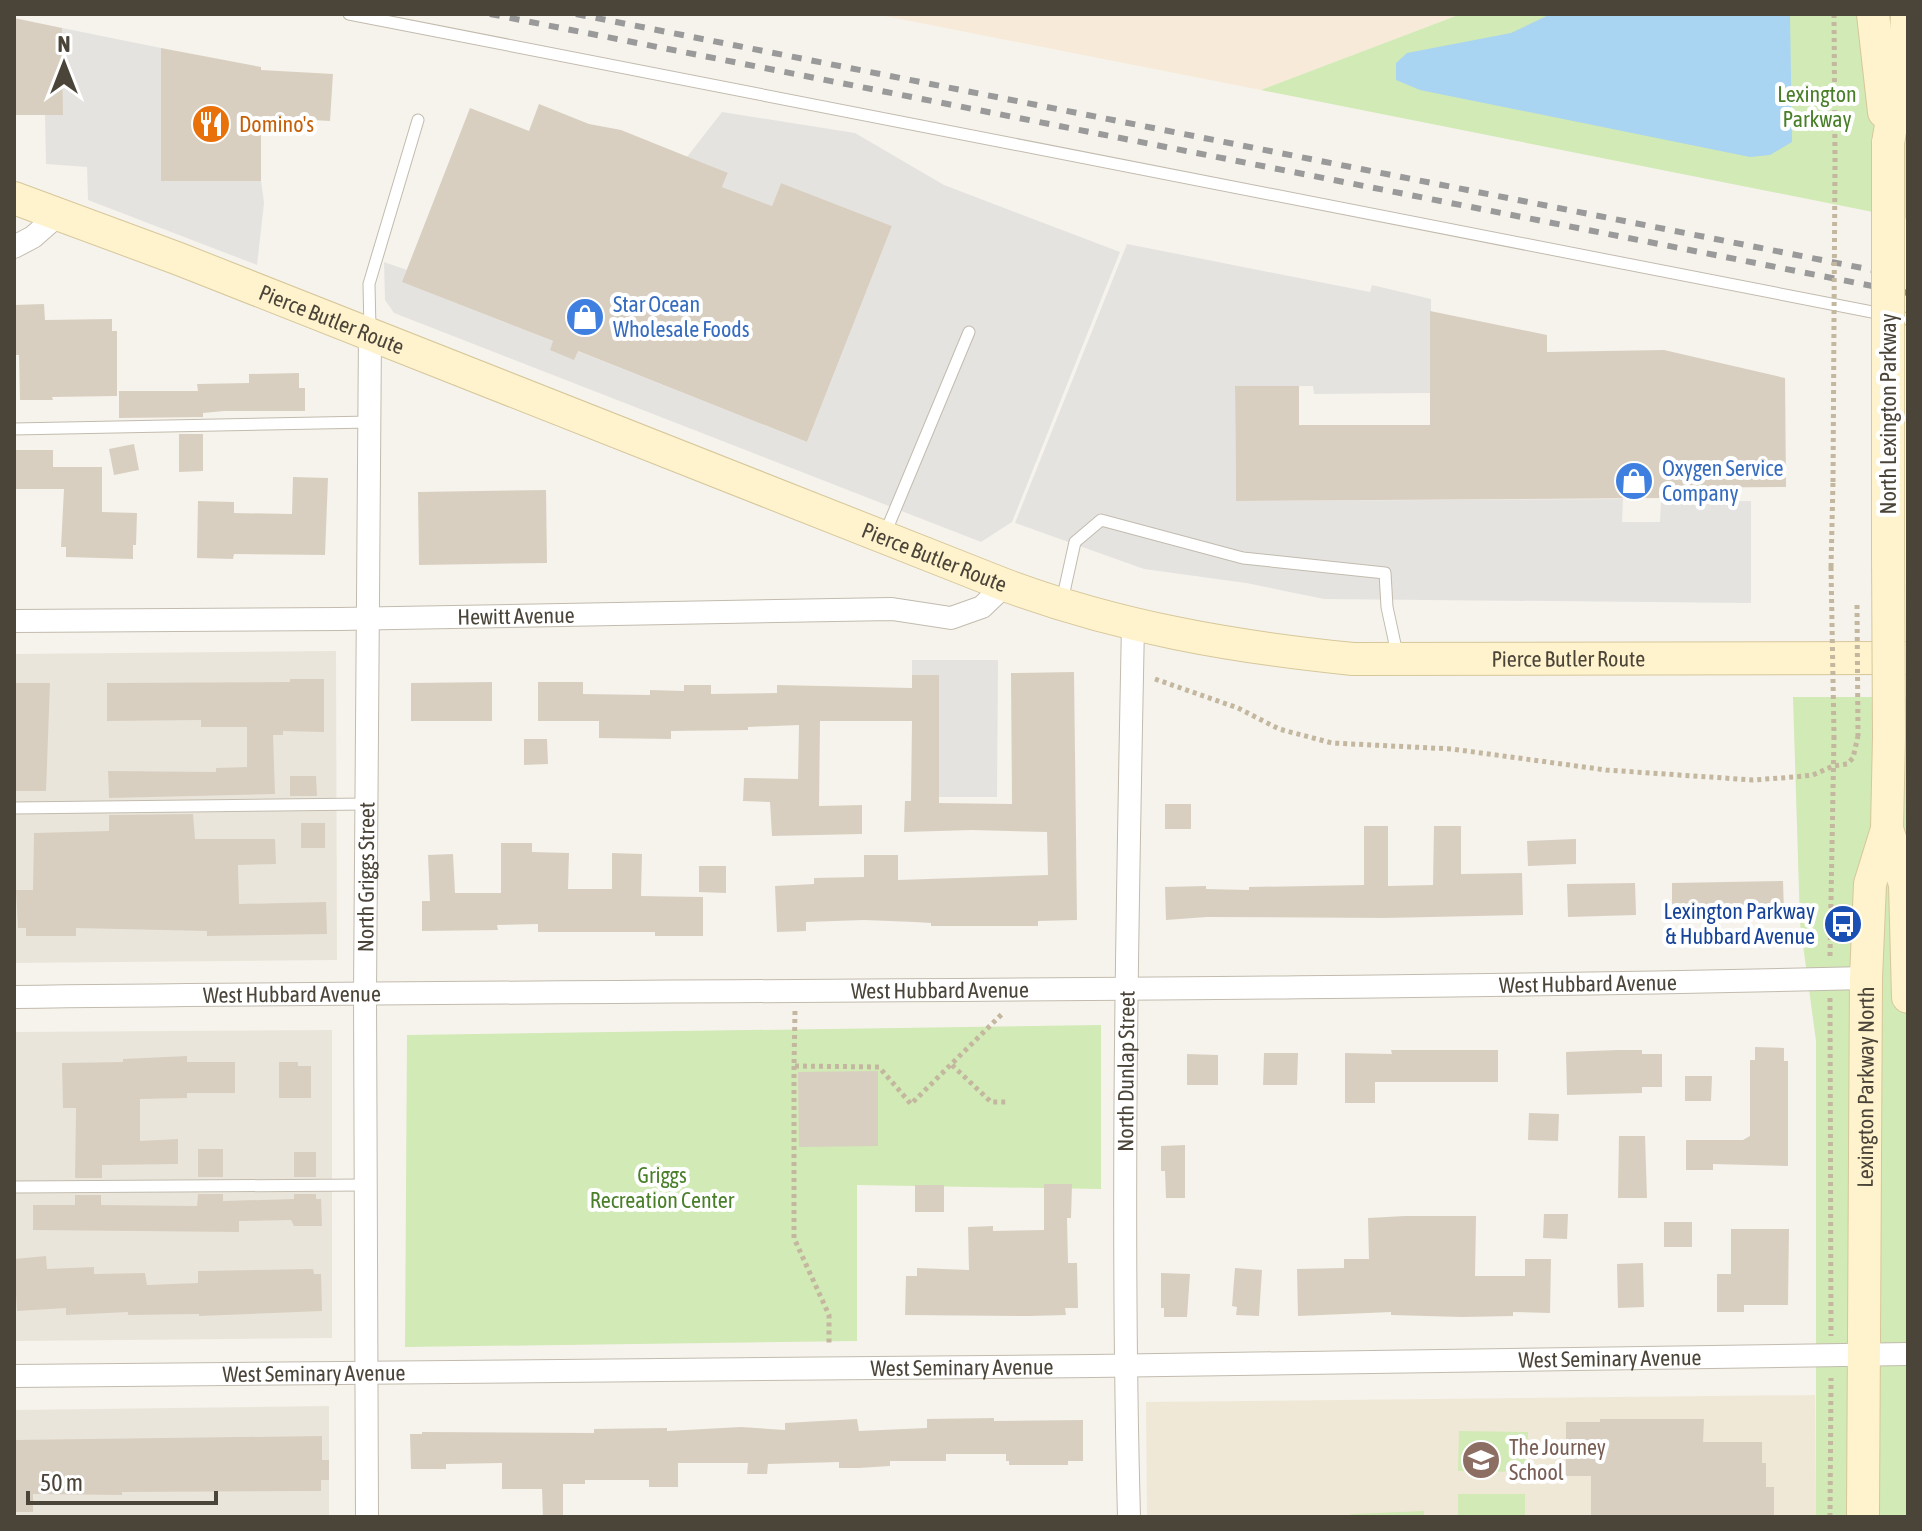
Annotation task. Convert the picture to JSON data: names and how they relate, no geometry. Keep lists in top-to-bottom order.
{
  "streets": {
    "main road": ["Pierce Butler Route", "North Lexington Parkway", "Lexington Parkway North"],
    "street": [
      "Hewitt Avenue",
      "North Griggs Street",
      "West Hubbard Avenue",
      "North Dunlap Street",
      "West Seminary Avenue"
    ]
  },
  "crossings": [
    ["Pierce Butler Route", "Hewitt Avenue"],
    ["Pierce Butler Route", "North Griggs Street"],
    ["Pierce Butler Route", "North Dunlap Street"],
    ["North Lexington Parkway", "Lexington Parkway North"],
    ["Hewitt Avenue", "North Griggs Street"],
    ["North Griggs Street", "West Hubbard Avenue"],
    ["North Griggs Street", "West Seminary Avenue"],
    ["West Hubbard Avenue", "North Dunlap Street"],
    ["West Hubbard Avenue", "Lexington Parkway North"],
    ["North Dunlap Street", "West Seminary Avenue"],
    ["Lexington Parkway North", "West Seminary Avenue"]
  ],
  "parks": ["Lexington Parkway", "Griggs Recreation Center"],
  "places": {
    "restaurant": ["Domino's"],
    "shop": ["Star Ocean Wholesale Foods", "Oxygen Service Company"],
    "bus stop": ["Lexington Parkway & Hubbard Avenue"],
    "school or university": ["The Journey School"]
  },
  "scale_bar": "50 m",
  "north": "top"
}
